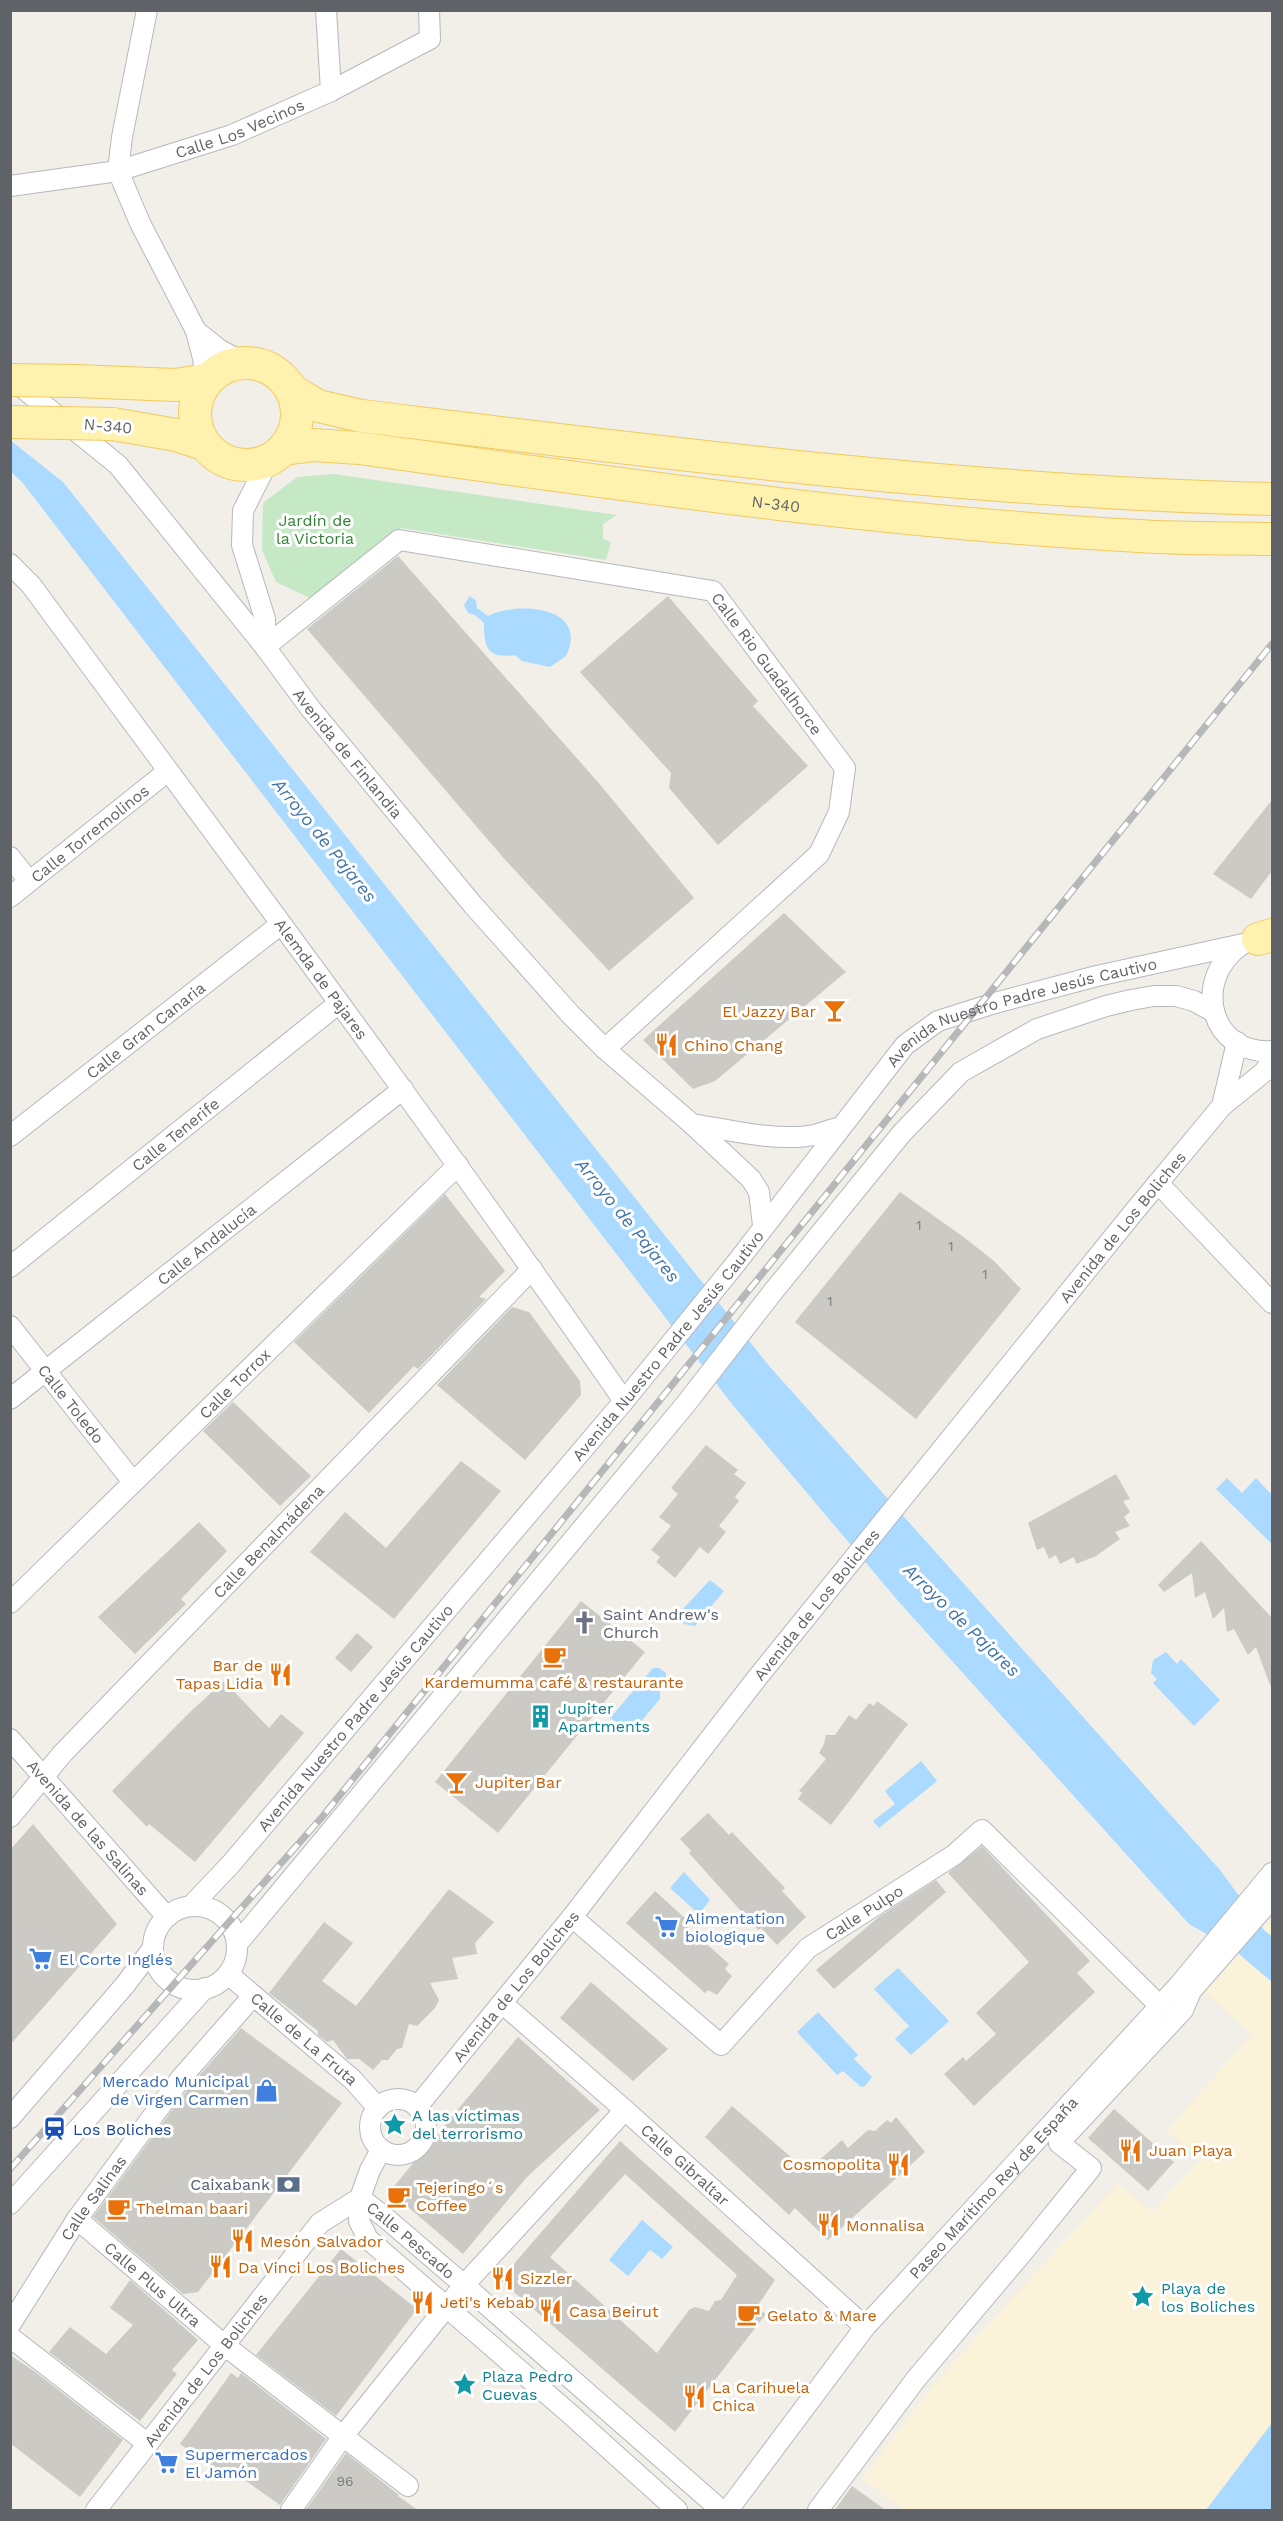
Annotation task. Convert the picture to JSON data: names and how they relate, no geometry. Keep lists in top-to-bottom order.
{
  "streets": {
    "main road": ["N-340"],
    "street": [
      "Calle Los Vecinos",
      "Calle Rio Guadalhorce",
      "Avenida de Finlandia",
      "Calle Torremolinos",
      "Alemda de Pajares",
      "Avenida Nuestro Padre Jesús Cautivo",
      "Calle Gran Canaria",
      "Calle Tenerife",
      "Avenida de Los Boliches",
      "Calle Andalucía",
      "Calle Torrox",
      "Calle Toledo",
      "Calle Benalmádena",
      "Avenida de las Salinas",
      "Calle Pulpo",
      "Calle de La Fruta",
      "Calle Gibraltar",
      "Paseo Marítimo Rey de España",
      "Calle Salinas",
      "Calle Pescado",
      "Calle Plus Ultra"
    ]
  },
  "crossings": [
    ["Calle Rio Guadalhorce", "Avenida de Finlandia"],
    ["Avenida de Finlandia", "Avenida Nuestro Padre Jesús Cautivo"],
    ["Calle Torremolinos", "Alemda de Pajares"],
    ["Alemda de Pajares", "Avenida Nuestro Padre Jesús Cautivo"],
    ["Alemda de Pajares", "Calle Gran Canaria"],
    ["Alemda de Pajares", "Calle Tenerife"],
    ["Alemda de Pajares", "Calle Andalucía"],
    ["Alemda de Pajares", "Calle Torrox"],
    ["Alemda de Pajares", "Calle Benalmádena"],
    ["Avenida Nuestro Padre Jesús Cautivo", "Avenida de las Salinas"],
    ["Avenida Nuestro Padre Jesús Cautivo", "Calle de La Fruta"],
    ["Avenida de Los Boliches", "Calle Pulpo"],
    ["Avenida de Los Boliches", "Calle de La Fruta"],
    ["Avenida de Los Boliches", "Calle Gibraltar"],
    ["Avenida de Los Boliches", "Calle Pescado"],
    ["Avenida de Los Boliches", "Calle Plus Ultra"],
    ["Calle Andalucía", "Calle Toledo"],
    ["Calle Torrox", "Calle Toledo"],
    ["Calle Benalmádena", "Avenida de las Salinas"],
    ["Avenida de las Salinas", "Calle de La Fruta"],
    ["Calle Pulpo", "Paseo Marítimo Rey de España"],
    ["Calle de La Fruta", "Calle Salinas"],
    ["Calle Gibraltar", "Paseo Marítimo Rey de España"],
    ["Calle Salinas", "Calle Plus Ultra"]
  ],
  "water": ["Arroyo de Pajares"],
  "parks": ["Jardín de la Victoria"],
  "places": {
    "bar": ["El Jazzy Bar", "Jupiter Bar"],
    "restaurant": [
      "Chino Chang",
      "Bar de Tapas Lidia",
      "Juan Playa",
      "Cosmopolita",
      "Monnalisa",
      "Mesón Salvador",
      "Da Vinci Los Boliches",
      "Sizzler",
      "Jeti's Kebab",
      "Casa Beirut",
      "La Carihuela Chica"
    ],
    "church": ["Saint Andrew's Church"],
    "cafe": [
      "Kardemumma café & restaurante",
      "Tejeringo´s Coffee",
      "Thelman baari",
      "Gelato & Mare"
    ],
    "building": ["Jupiter Apartments"],
    "supermarket": ["Alimentation biologique", "El Corte Inglés", "Supermercados El Jamón"],
    "shop": ["Mercado Municipal de Virgen Carmen"],
    "place": ["A las víctimas del terrorismo", "Playa de los Boliches", "Plaza Pedro Cuevas"],
    "station": ["Los Boliches"],
    "bank": ["Caixabank"]
  },
  "house_numbers": [
    "1",
    "1",
    "1",
    "1",
    "96"
  ]
}
